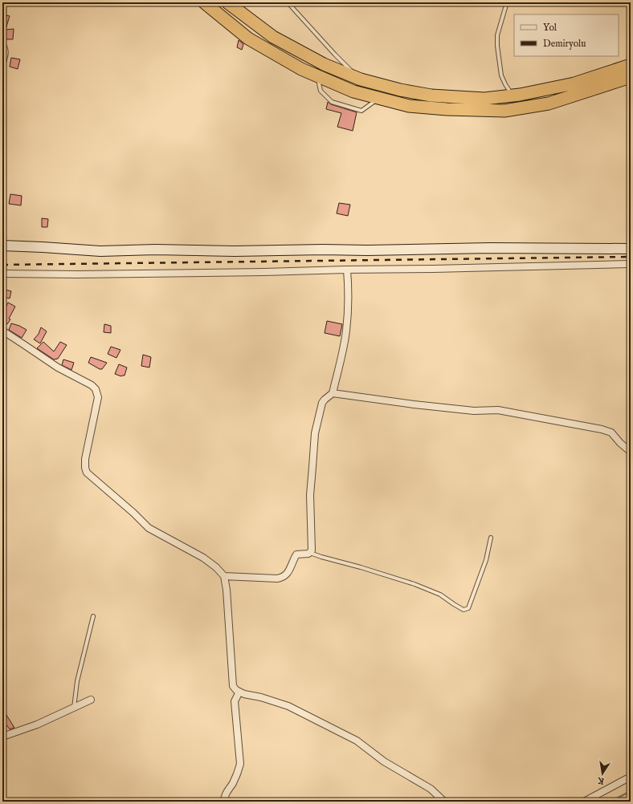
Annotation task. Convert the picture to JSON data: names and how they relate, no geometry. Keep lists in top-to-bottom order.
{
  "legend": ["Yol", "Demiryolu"],
  "north": "bottom"
}
